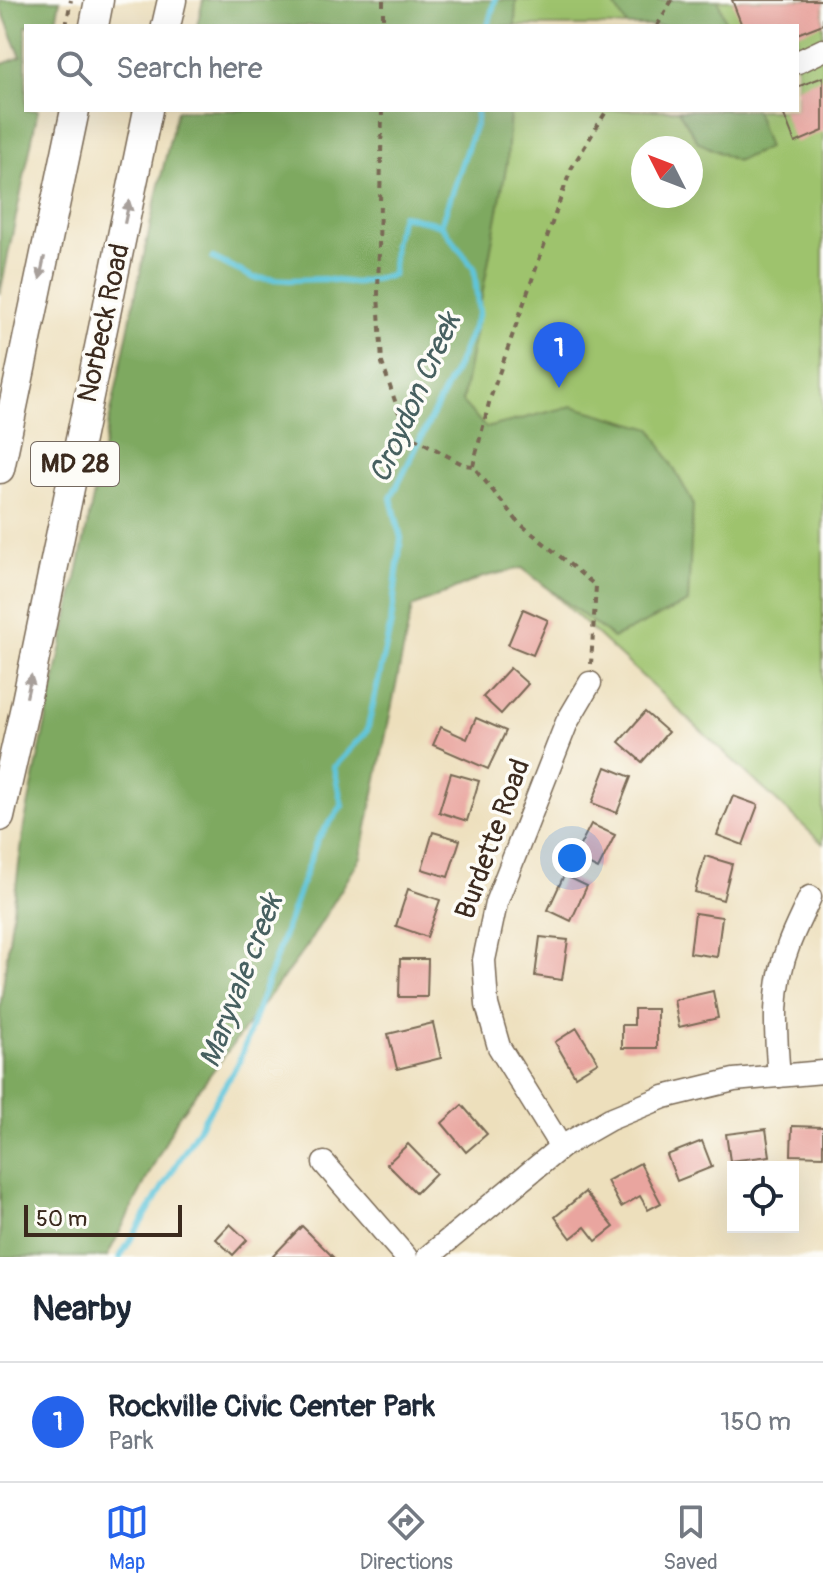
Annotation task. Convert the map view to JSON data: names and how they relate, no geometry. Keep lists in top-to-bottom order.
{
  "streets": {
    "main road": ["Norbeck Road", "MD 28"],
    "street": ["Burdette Road"]
  },
  "water": ["Croydon Creek", "Maryvale creek"],
  "scale_bar": "50 m",
  "north": "top left",
  "page": {
    "search": "Search here",
    "pins": "1",
    "scale": "50 m",
    "heading": "Nearby",
    "list": [
      {
        "mark": "1",
        "name": "Rockville Civic Center Park",
        "note": "Park",
        "value": "150 m"
      }
    ],
    "nav": ["Map", "Directions", "Saved"]
  }
}
